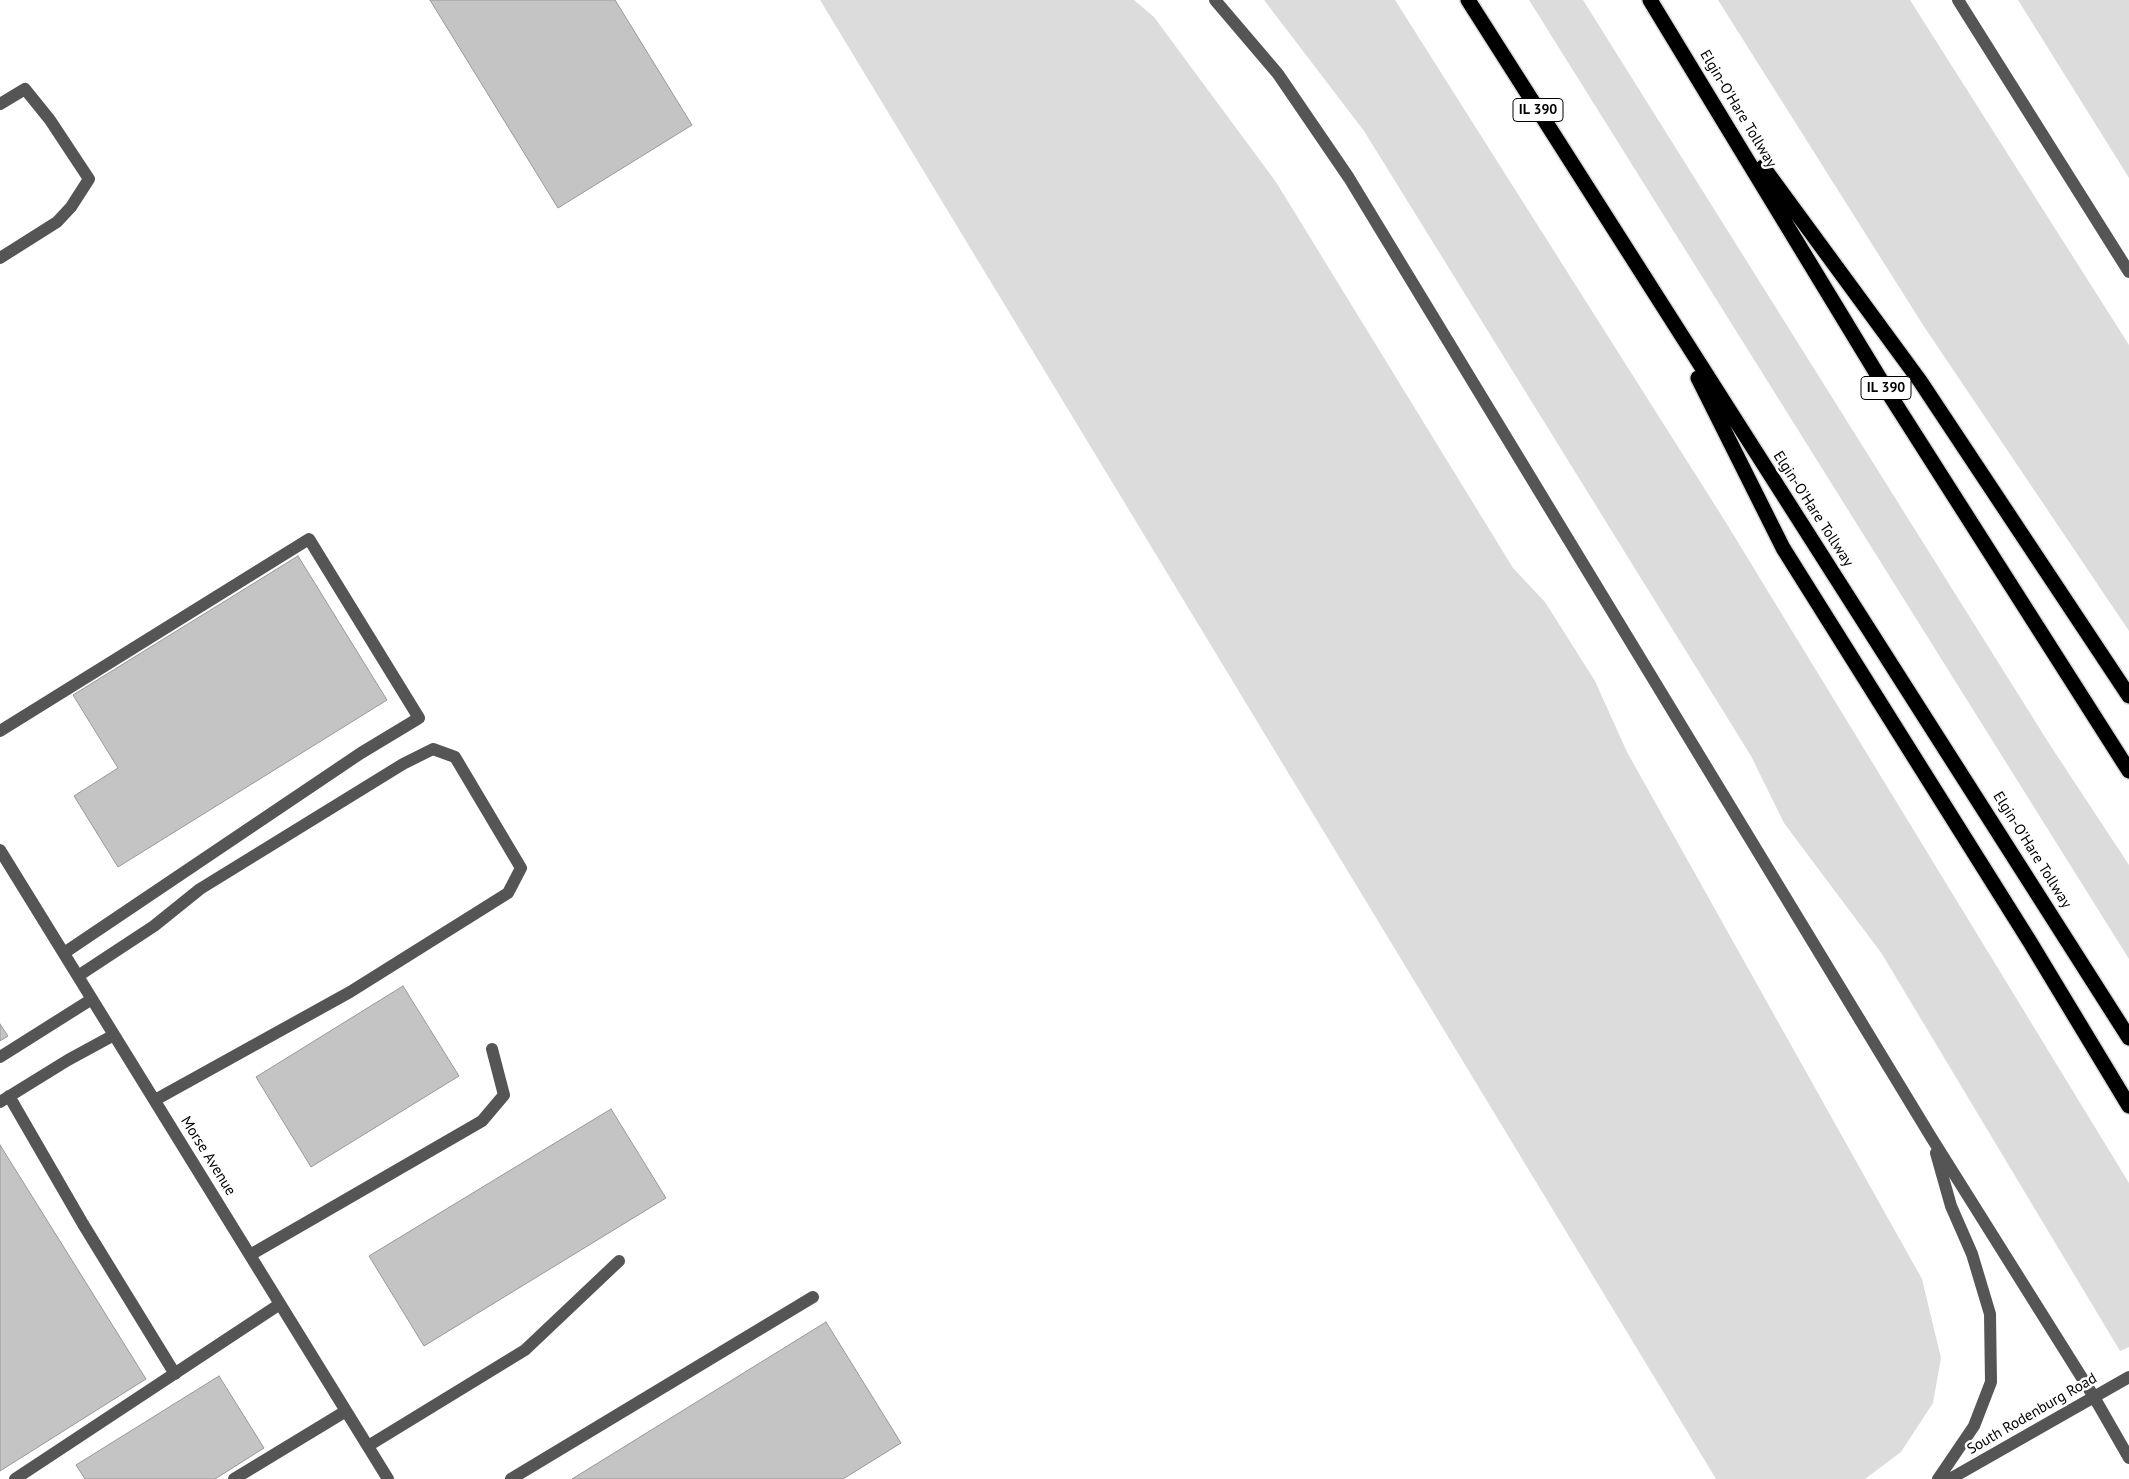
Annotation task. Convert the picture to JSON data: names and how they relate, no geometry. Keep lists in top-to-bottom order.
{
  "streets": {
    "highway": ["Elgin-O'Hare Tollway", "IL 390"],
    "street": ["Morse Avenue", "South Rodenburg Road"]
  }
}
